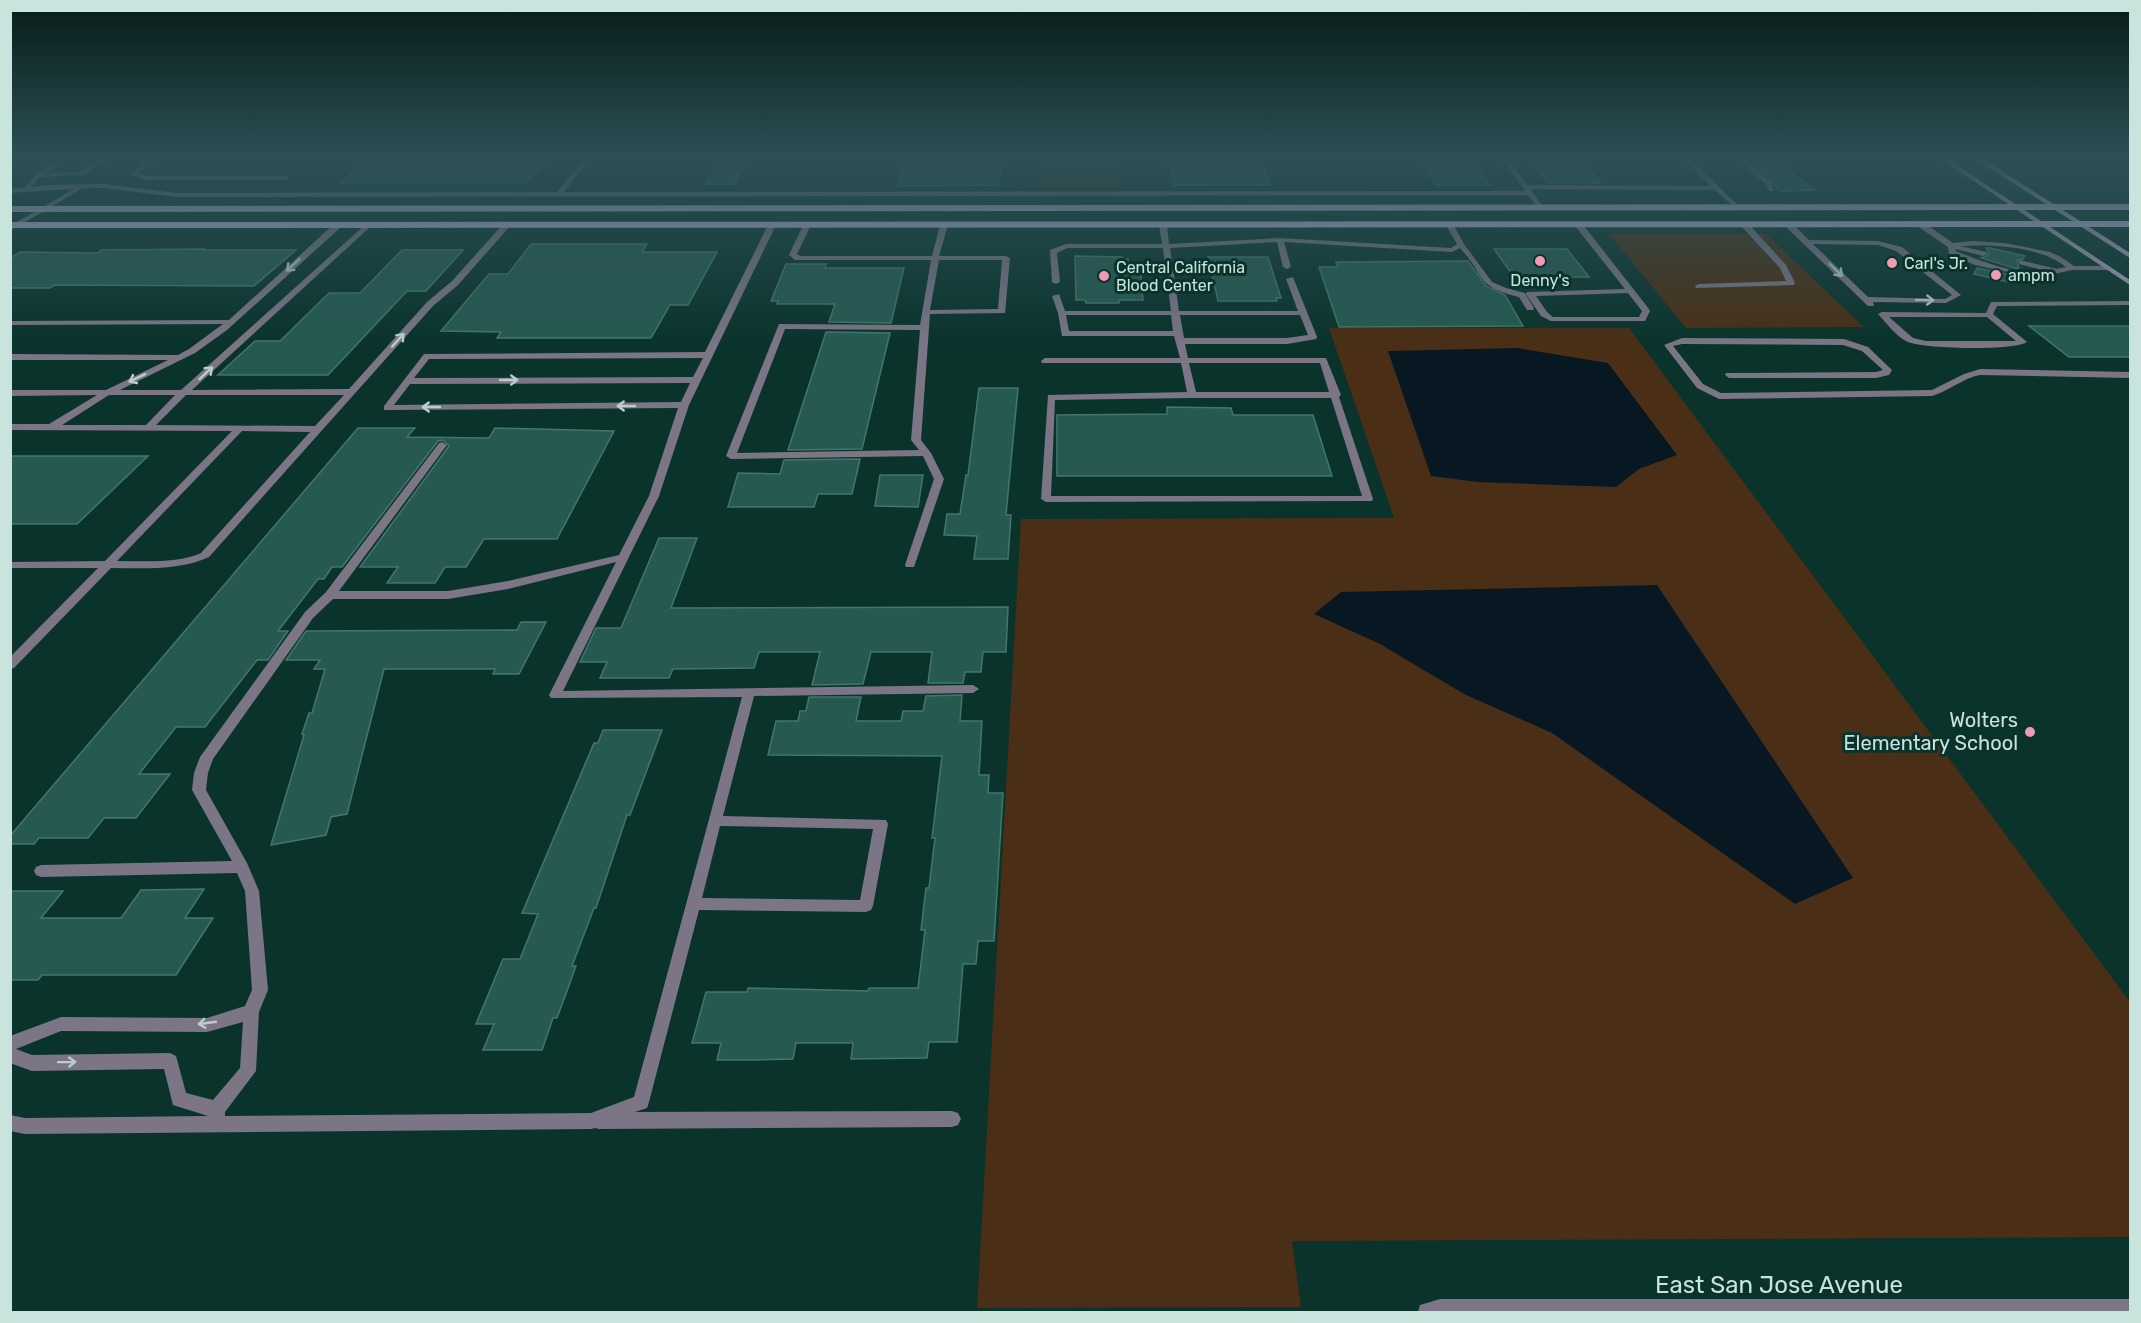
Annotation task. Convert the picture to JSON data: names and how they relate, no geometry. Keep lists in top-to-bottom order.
{
  "streets": {
    "street": ["East San Jose Avenue"]
  },
  "places": [
    "Denny's",
    "Carl's Jr.",
    "ampm",
    "Central California Blood Center",
    "Wolters Elementary School"
  ]
}
